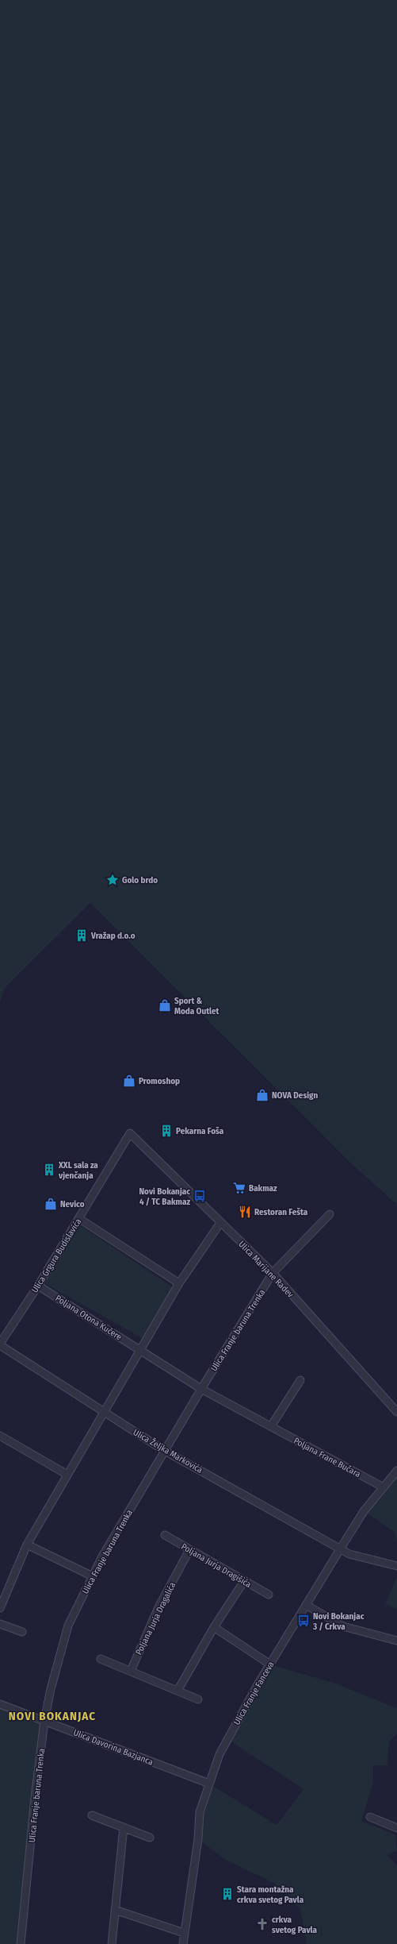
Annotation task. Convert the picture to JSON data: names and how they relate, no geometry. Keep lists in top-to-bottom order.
{
  "streets": {
    "street": [
      "Ulica Grgura Budislavića",
      "Ulica Marijane Radev",
      "Poljana Otona Kučere",
      "Ulica Franje baruna Trenka",
      "Ulica Željka Markovića",
      "Poljana Frane Bučara",
      "Poljana Jurja Dragišića",
      "Poljana Jurja Dragalića",
      "Ulica Franje Fanceva",
      "Ulica Davorina Bazjanca"
    ]
  },
  "crossings": [
    ["Ulica Grgura Budislavića", "Ulica Marijane Radev"],
    ["Ulica Grgura Budislavića", "Poljana Otona Kučere"],
    ["Ulica Grgura Budislavića", "Ulica Željka Markovića"],
    ["Ulica Marijane Radev", "Ulica Franje baruna Trenka"],
    ["Poljana Otona Kučere", "Ulica Franje baruna Trenka"],
    ["Poljana Otona Kučere", "Poljana Frane Bučara"],
    ["Ulica Franje baruna Trenka", "Ulica Željka Markovića"],
    ["Ulica Franje baruna Trenka", "Poljana Frane Bučara"],
    ["Ulica Franje baruna Trenka", "Ulica Davorina Bazjanca"],
    ["Ulica Željka Markovića", "Ulica Franje Fanceva"],
    ["Poljana Frane Bučara", "Ulica Franje Fanceva"],
    ["Poljana Jurja Dragišića", "Poljana Jurja Dragalića"],
    ["Ulica Franje Fanceva", "Ulica Davorina Bazjanca"]
  ],
  "districts": ["NOVI BOKANJAC"],
  "places": {
    "place": ["Golo brdo"],
    "building": [
      "Vražap d.o.o",
      "Pekarna Foša",
      "XXL sala za vjenčanja",
      "Stara montažna crkva svetog Pavla"
    ],
    "shop": [
      "Sport & Moda Outlet",
      "Promoshop",
      "NOVA Design",
      "Nevico"
    ],
    "supermarket": ["Bakmaz"],
    "bus stop": ["Novi Bokanjac 4 / TC Bakmaz", "Novi Bokanjac 3 / Crkva"],
    "restaurant": ["Restoran Fešta"],
    "church": ["crkva svetog Pavla"]
  }
}
